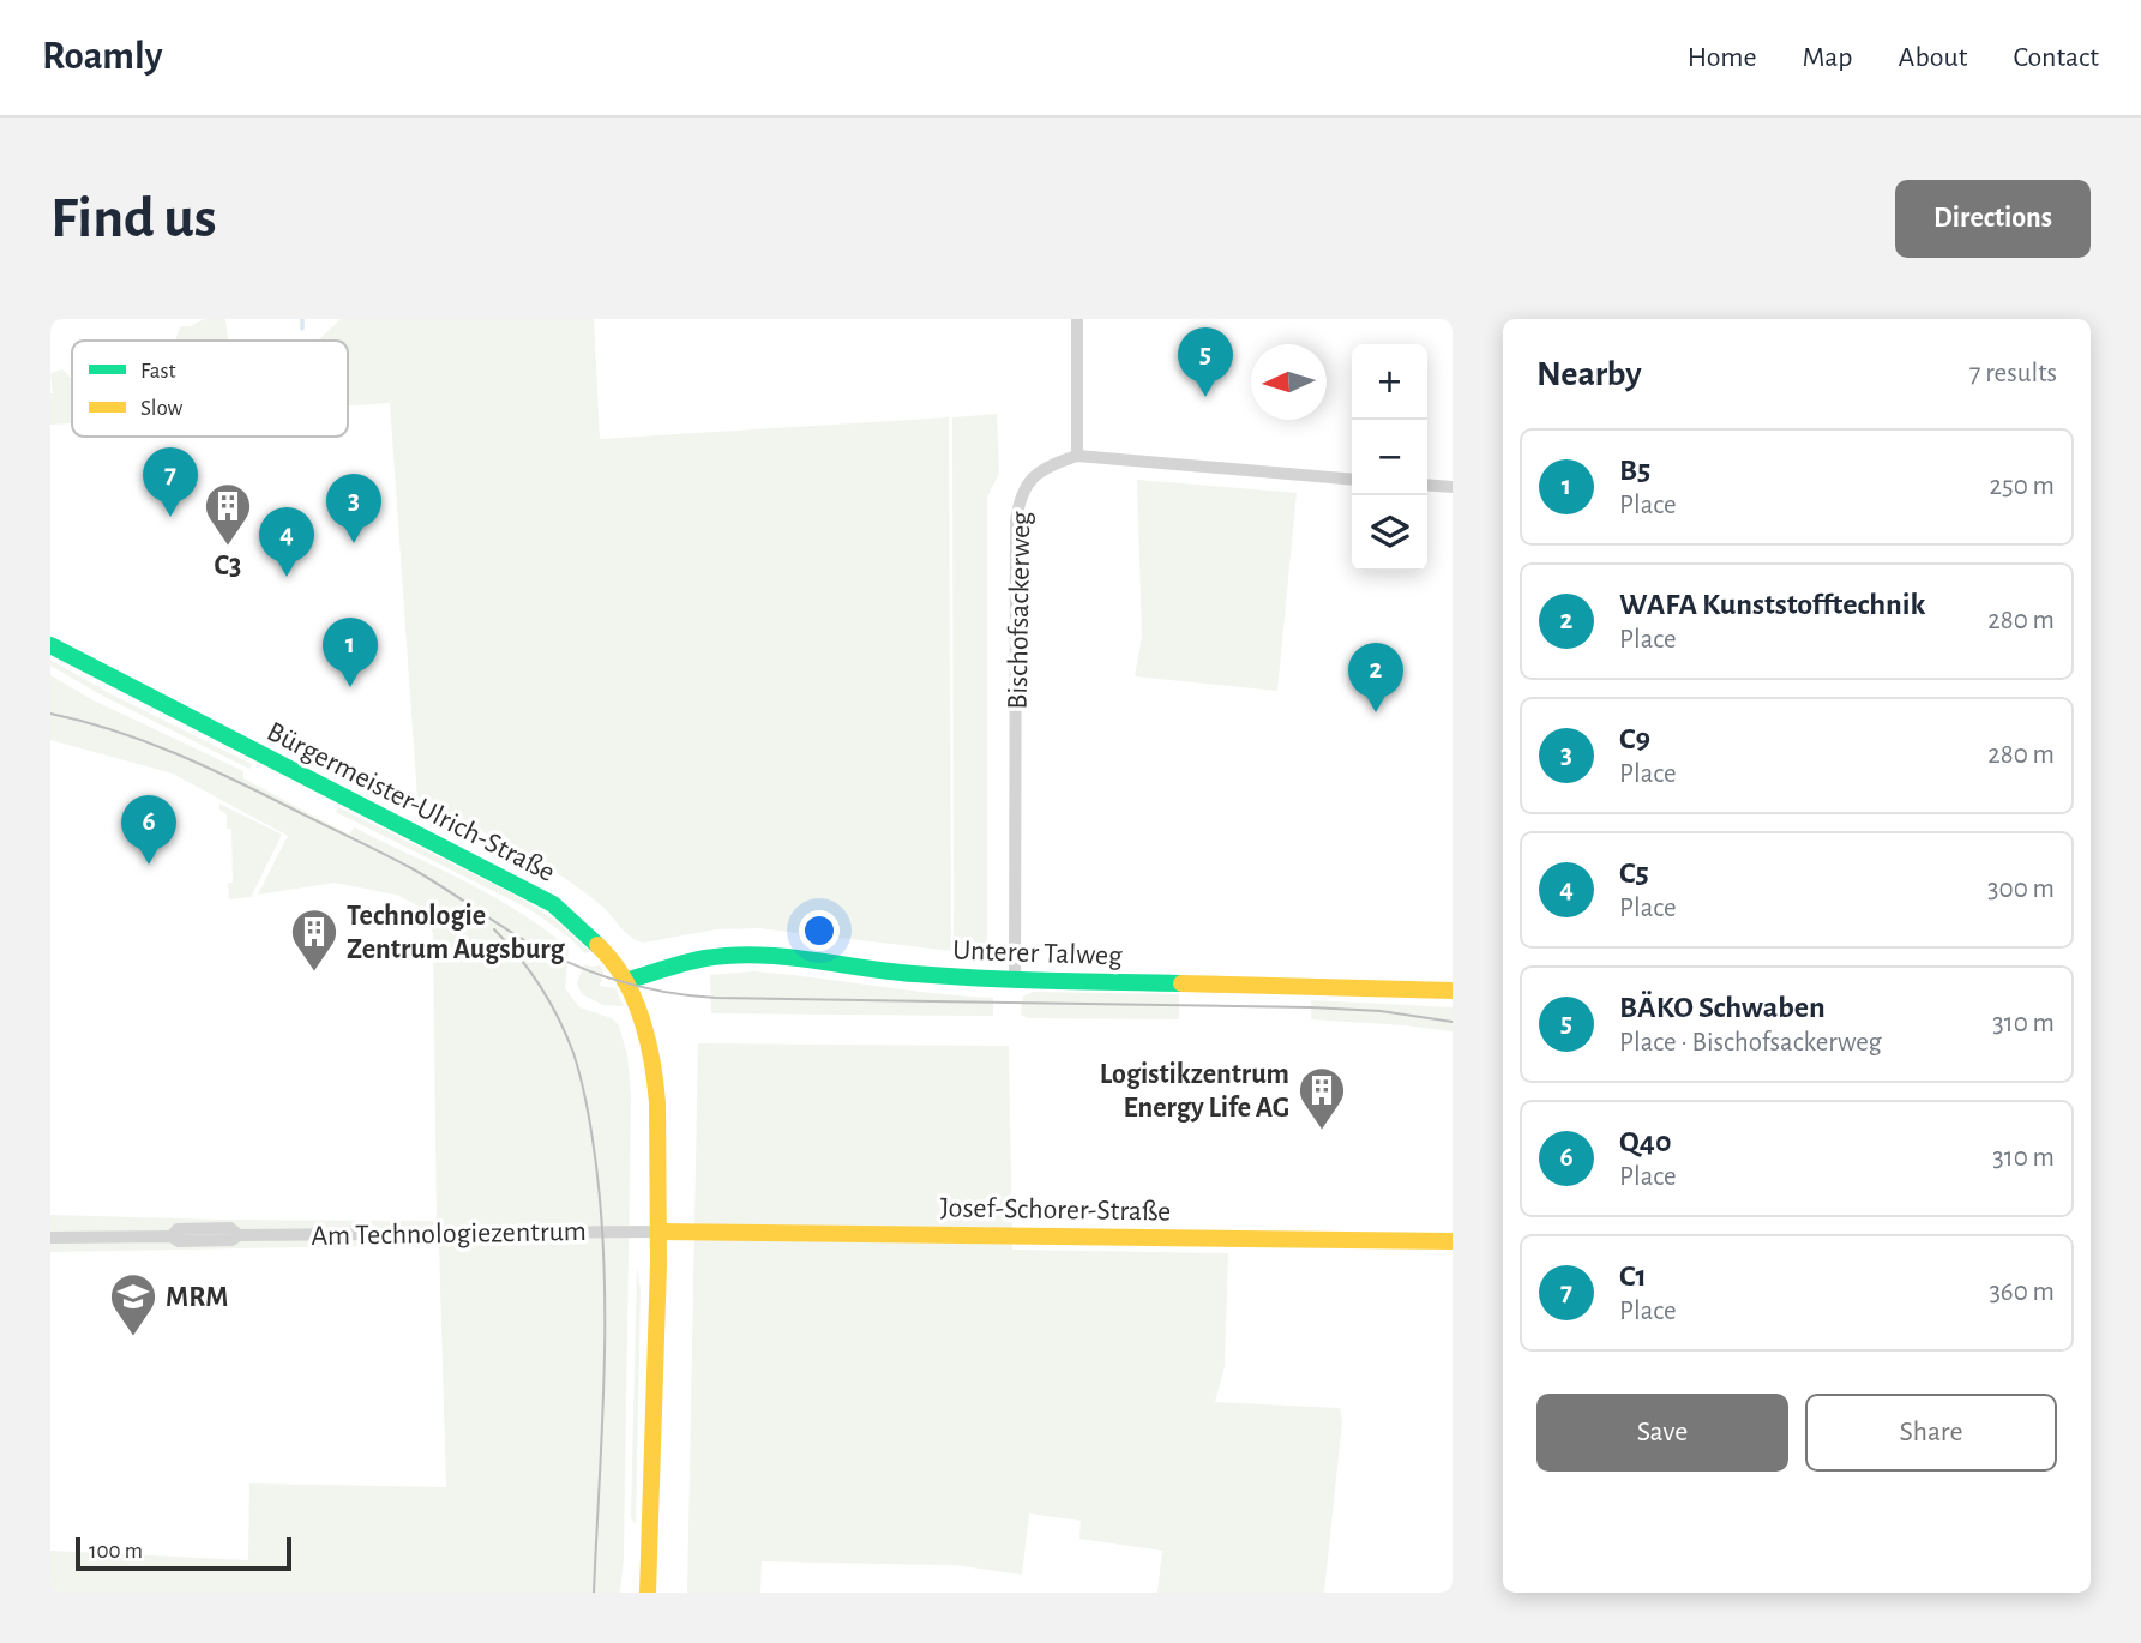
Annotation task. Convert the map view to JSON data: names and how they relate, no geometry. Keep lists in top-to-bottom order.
{
  "streets": {
    "street": [
      "Bischofsackerweg",
      "Bürgermeister-Ulrich-Straße",
      "Unterer Talweg",
      "Josef-Schorer-Straße",
      "Am Technologiezentrum"
    ]
  },
  "crossings": [
    ["Bischofsackerweg", "Unterer Talweg"],
    ["Bürgermeister-Ulrich-Straße", "Unterer Talweg"],
    ["Bürgermeister-Ulrich-Straße", "Josef-Schorer-Straße"],
    ["Bürgermeister-Ulrich-Straße", "Am Technologiezentrum"],
    ["Josef-Schorer-Straße", "Am Technologiezentrum"]
  ],
  "places": {
    "building": ["C3", "Technologie Zentrum Augsburg", "Logistikzentrum Energy Life AG"],
    "school or university": ["MRM"]
  },
  "legend": ["Fast", "Slow"],
  "scale_bar": "100 m",
  "north": "left",
  "page": {
    "header": "Roamly",
    "nav": [
      "Home",
      "Map",
      "About",
      "Contact"
    ],
    "buttons": [
      "Directions",
      ["Save", "Share"]
    ],
    "title": "Find us",
    "heading": ["Nearby", "7 results"],
    "pins": [
      "5",
      "7",
      "3",
      "4",
      "1",
      "2",
      "6"
    ],
    "map_buttons": ["+", "−"],
    "list": [
      {
        "mark": "1",
        "name": "B5",
        "note": "Place",
        "value": "250 m"
      },
      {
        "mark": "2",
        "name": "WAFA Kunststofftechnik",
        "note": "Place",
        "value": "280 m"
      },
      {
        "mark": "3",
        "name": "C9",
        "note": "Place",
        "value": "280 m"
      },
      {
        "mark": "4",
        "name": "C5",
        "note": "Place",
        "value": "300 m"
      },
      {
        "mark": "5",
        "name": "BÄKO Schwaben",
        "note": "Place · Bischofsackerweg",
        "value": "310 m"
      },
      {
        "mark": "6",
        "name": "Q40",
        "note": "Place",
        "value": "310 m"
      },
      {
        "mark": "7",
        "name": "C1",
        "note": "Place",
        "value": "360 m"
      }
    ],
    "scale": "100 m"
  }
}
